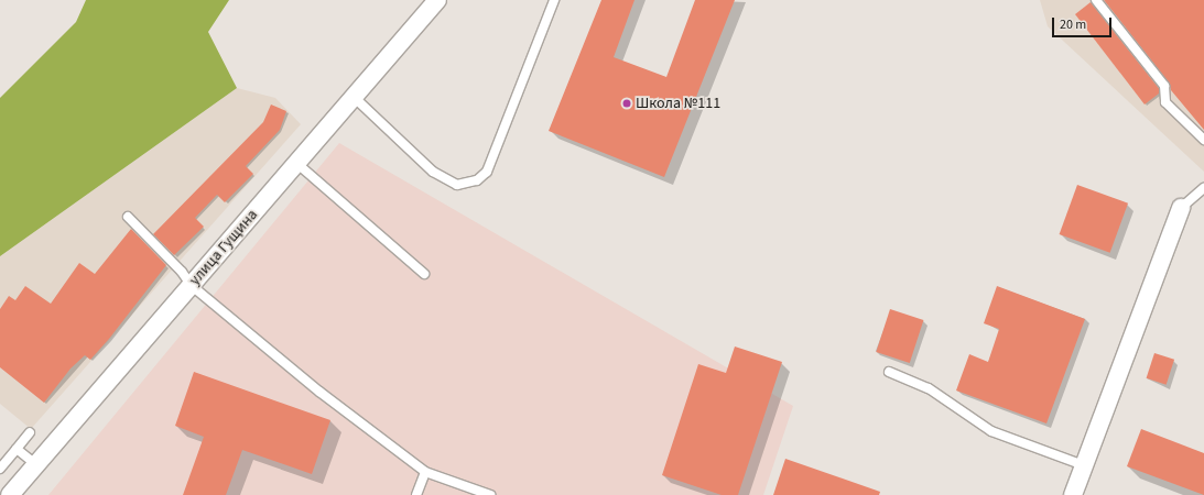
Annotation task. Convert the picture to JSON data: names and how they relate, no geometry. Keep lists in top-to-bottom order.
{
  "streets": {
    "street": ["улица Гущина"]
  },
  "places": ["Школа №111"],
  "scale_bar": "20 m"
}
